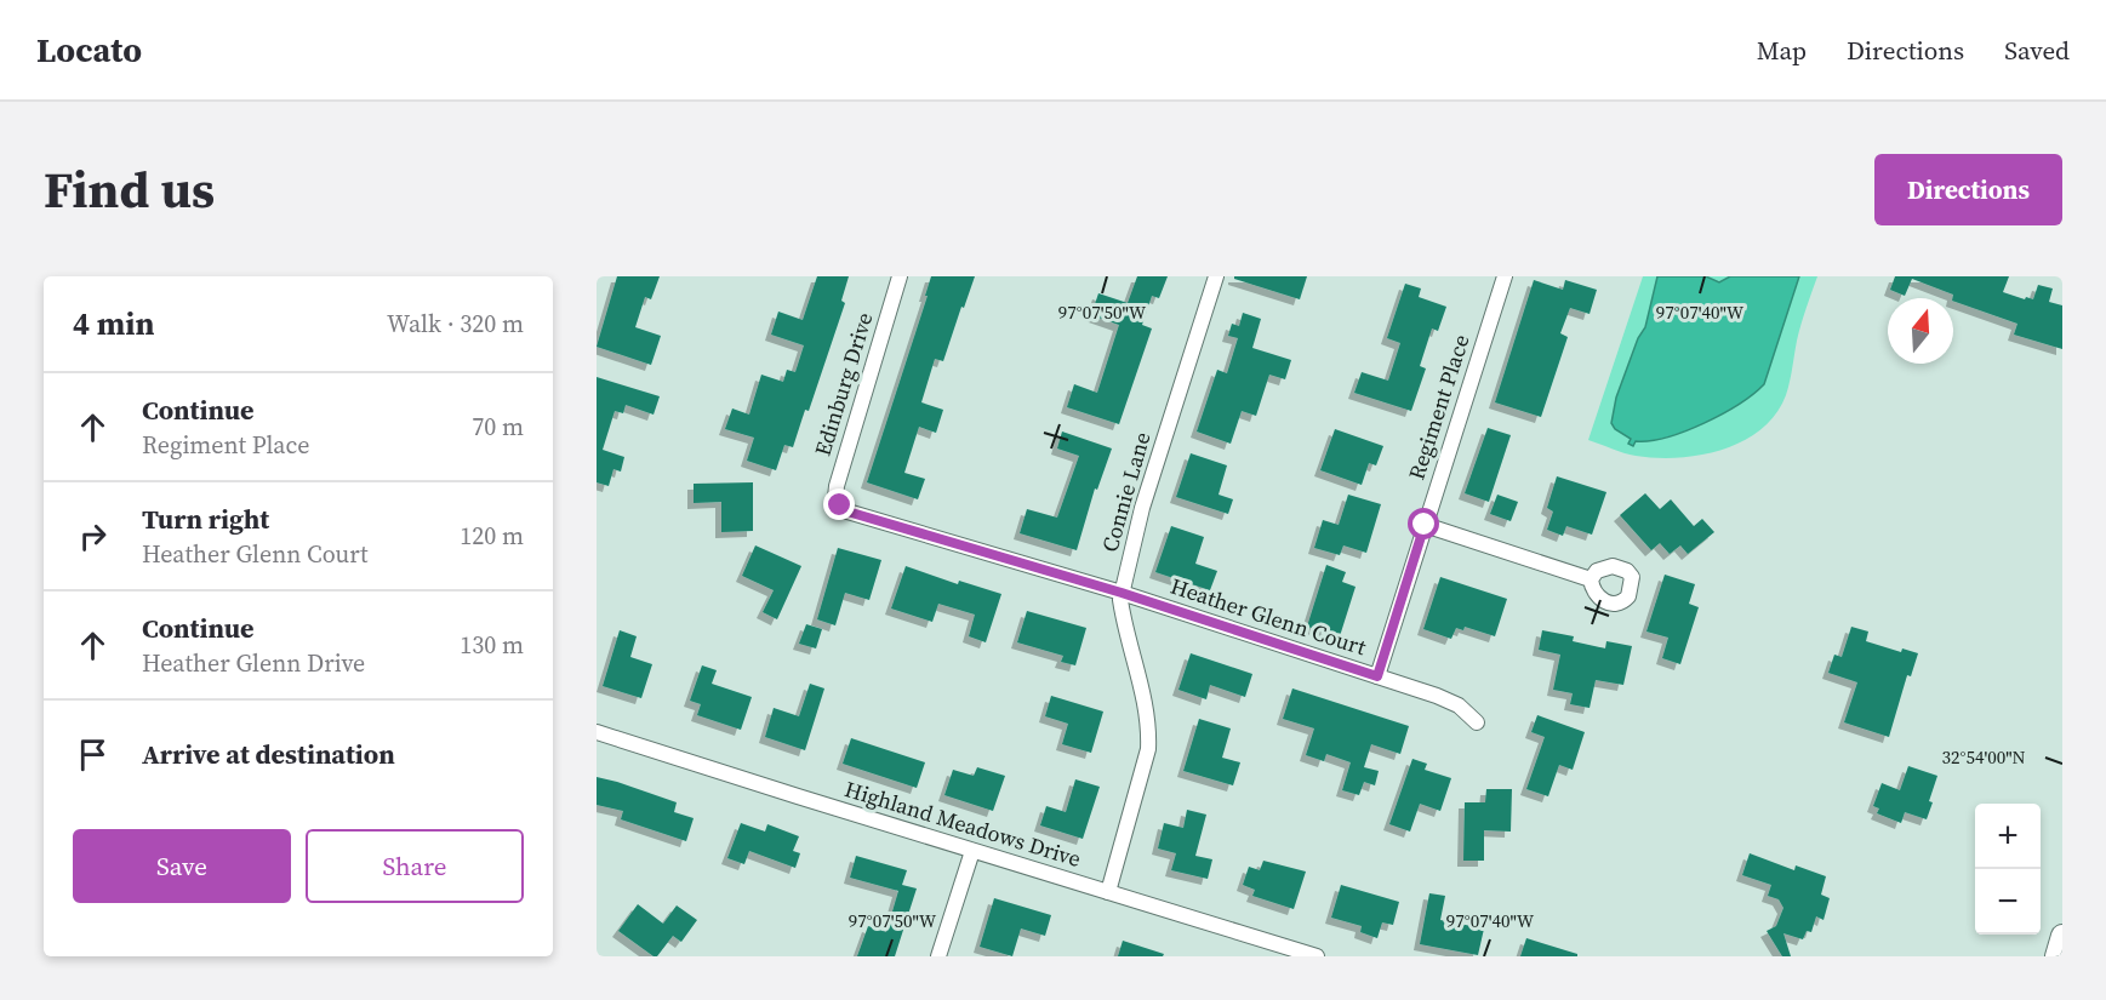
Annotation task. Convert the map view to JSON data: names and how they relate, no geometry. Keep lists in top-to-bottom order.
{
  "streets": {
    "street": [
      "Edinburg Drive",
      "Regiment Place",
      "Connie Lane",
      "Heather Glenn Court",
      "Highland Meadows Drive"
    ]
  },
  "crossings": [
    ["Edinburg Drive", "Heather Glenn Court"],
    ["Regiment Place", "Heather Glenn Court"],
    ["Connie Lane", "Heather Glenn Court"],
    ["Connie Lane", "Highland Meadows Drive"]
  ],
  "north": "top",
  "page": {
    "header": "Locato",
    "nav": ["Map", "Directions", "Saved"],
    "title": "Find us",
    "buttons": [
      "Directions",
      ["Save", "Share"]
    ],
    "heading": ["4 min", "Walk · 320 m"],
    "list": [
      ["Continue", "Regiment Place", "70 m"],
      ["Turn right", "Heather Glenn Court", "120 m"],
      ["Continue", "Heather Glenn Drive", "130 m"],
      "Arrive at destination"
    ],
    "map_buttons": ["+", "−"]
  },
  "coordinates": ["97°07'50\"W", "97°07'40\"W", "32°54'00\"N"]
}
